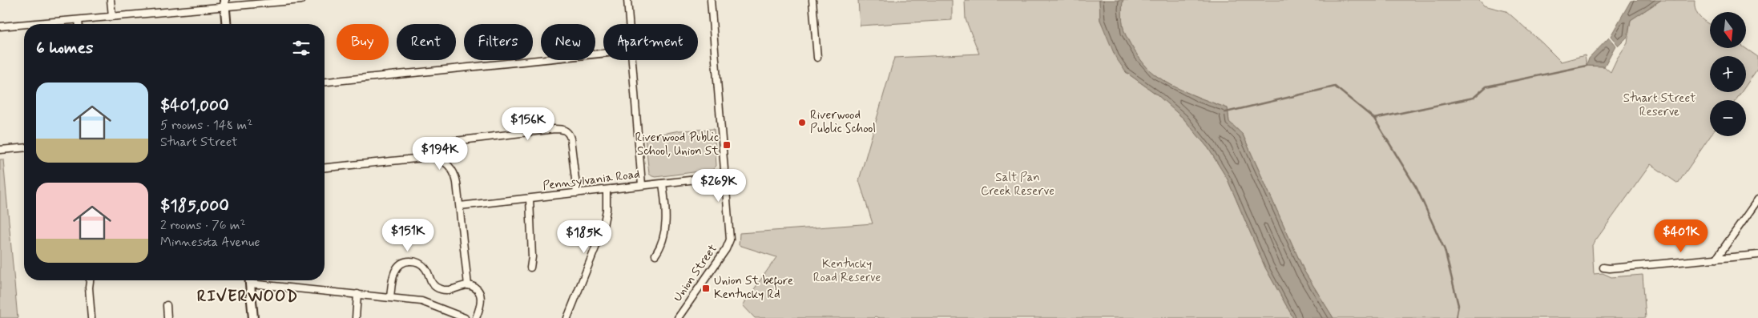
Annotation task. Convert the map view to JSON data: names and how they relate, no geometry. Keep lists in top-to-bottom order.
{
  "streets": {
    "street": ["Pennsylvania Road", "Union Street"]
  },
  "crossings": [
    ["Pennsylvania Road", "Union Street"]
  ],
  "districts": ["RIVERWOOD"],
  "parks": ["Stuart Street Reserve", "Salt Pan Creek Reserve", "Kentucky Road Reserve"],
  "places": {
    "other": ["Riverwood Public School"],
    "transit": ["Riverwood Public School, Union St", "Union St before Kentucky Rd"]
  },
  "north": "bottom",
  "page": {
    "map_buttons": ["+", "−"],
    "chip": [
      "Buy",
      "Rent",
      "Filters",
      "New",
      "Apartment"
    ],
    "heading": "6 homes",
    "list": [
      {
        "name": "$401,000",
        "note": "5 rooms · 148 m² · Stuart Street"
      },
      {
        "name": "$185,000",
        "note": "2 rooms · 76 m² · Minnesota Avenue"
      }
    ],
    "price": [
      "$156K",
      "$194K",
      "$269K",
      "$151K",
      "$401K",
      "$185K"
    ]
  }
}
